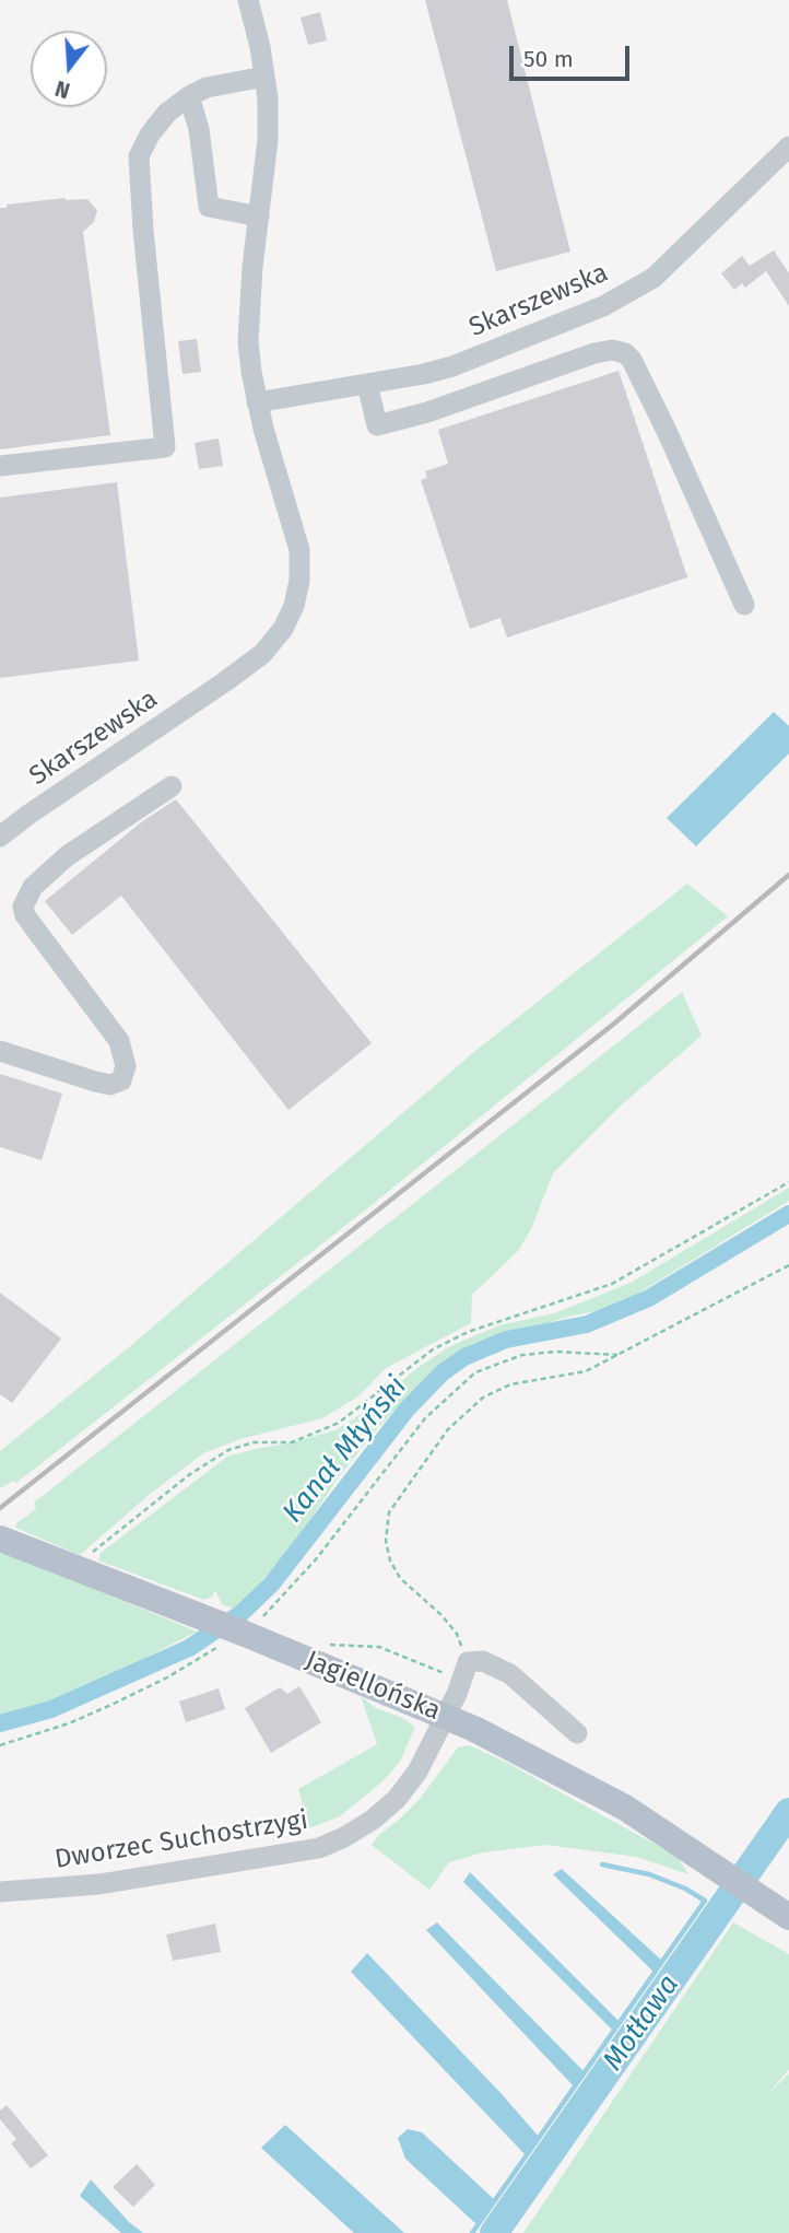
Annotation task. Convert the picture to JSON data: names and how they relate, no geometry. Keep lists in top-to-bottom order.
{
  "streets": {
    "main road": ["Jagiellońska"],
    "street": ["Skarszewska", "Dworzec Suchostrzygi"]
  },
  "crossings": [
    ["Jagiellońska", "Dworzec Suchostrzygi"]
  ],
  "water": ["Kanał Młyński", "Motława"],
  "scale_bar": "50 m",
  "north": "bottom"
}
